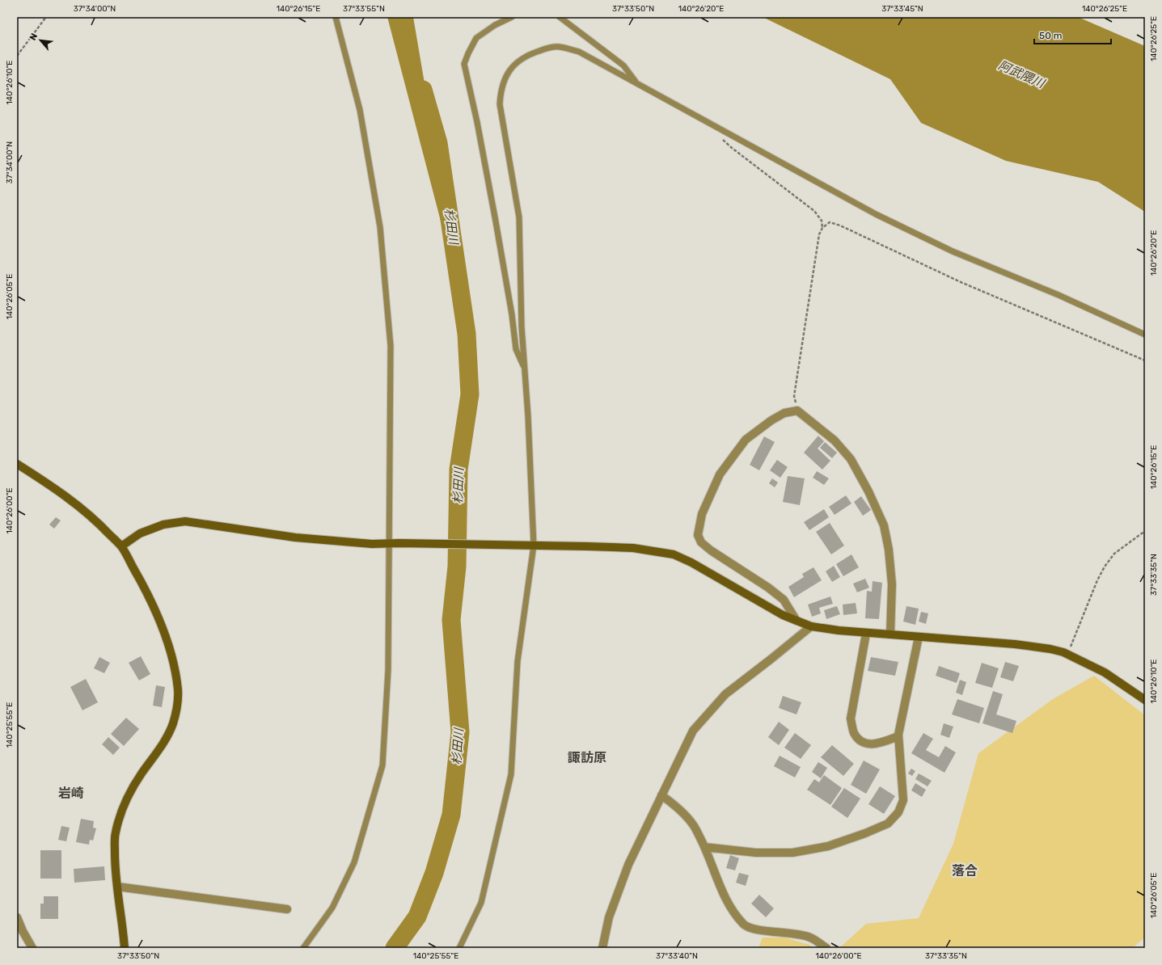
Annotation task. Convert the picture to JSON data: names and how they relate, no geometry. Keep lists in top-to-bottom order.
{
  "districts": ["諏訪原", "岩崎", "落合"],
  "water": ["阿武隈川", "杉田川"],
  "scale_bar": "50 m",
  "north": "top left",
  "coordinates": [
    "37°34'00\"N",
    "140°26'15\"E",
    "37°33'55\"N",
    "37°33'50\"N",
    "140°26'20\"E",
    "37°33'45\"N",
    "140°26'25\"E",
    "140°26'10\"E",
    "140°26'05\"E",
    "140°26'00\"E",
    "37°33'35\"N",
    "140°25'55\"E",
    "37°33'40\"N"
  ]
}
